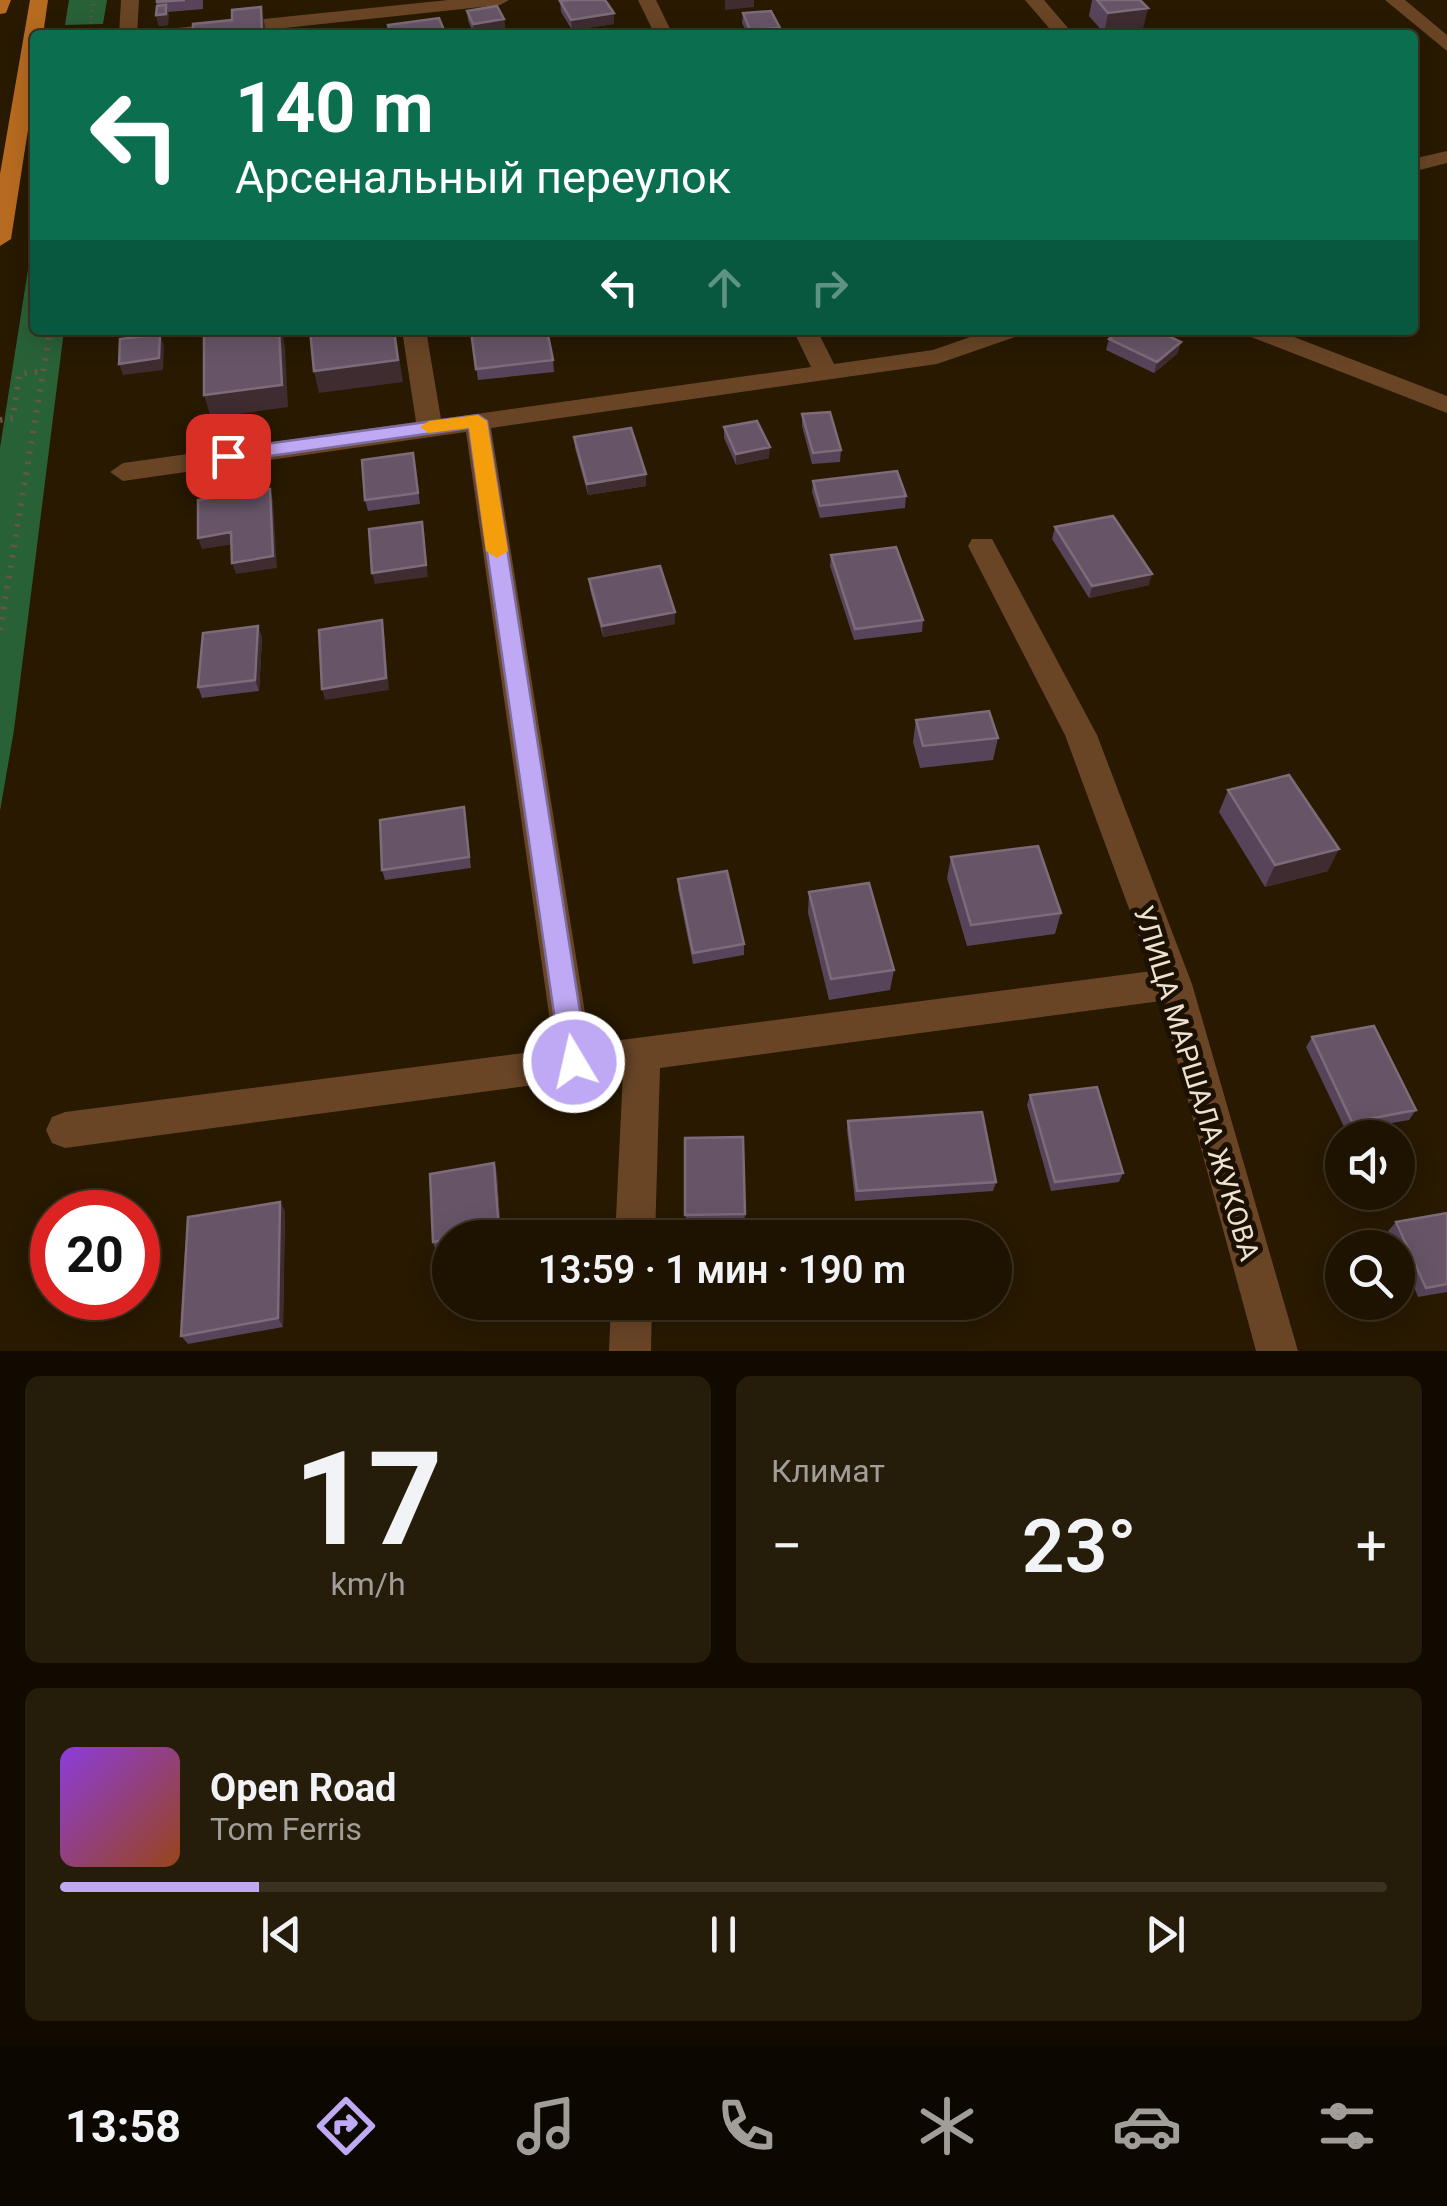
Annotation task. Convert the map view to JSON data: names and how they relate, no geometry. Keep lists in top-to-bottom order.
{
  "streets": {
    "street": ["УЛИЦА МАРШАЛА ЖУКОВА"]
  },
  "page": {
    "turn": ["140 m", "Арсенальный переулок"],
    "limit": "20",
    "trip": "13:59 · 1 мин · 190 m",
    "tile": [
      ["17", "km/h"],
      "Климат"
    ],
    "heat": ["−", "23°", "+"],
    "song": ["Open Road", "Tom Ferris"],
    "tabs": "13:58"
  }
}
